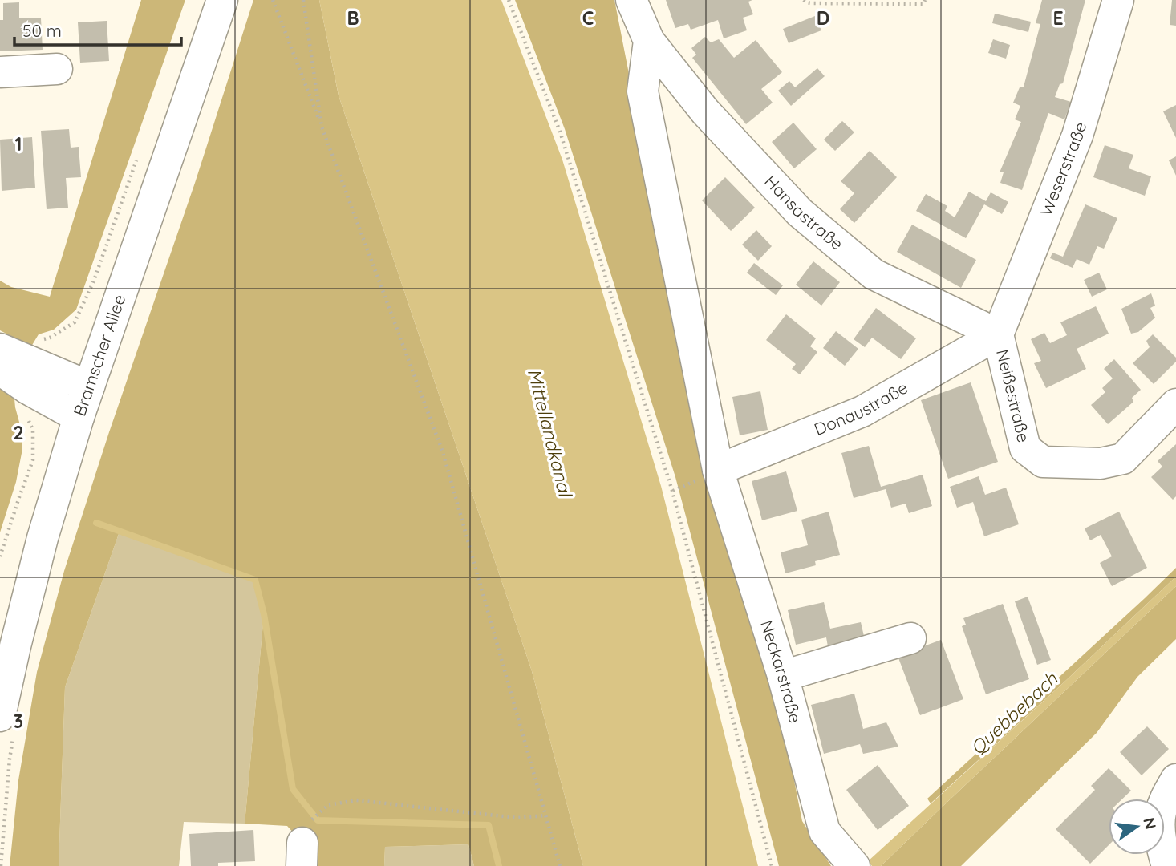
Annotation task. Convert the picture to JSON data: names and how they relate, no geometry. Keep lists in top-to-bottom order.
{
  "streets": {
    "street": [
      "Weserstraße",
      "Hansastraße",
      "Bramscher Allee",
      "Neißestraße",
      "Donaustraße",
      "Neckarstraße"
    ]
  },
  "crossings": [
    ["Weserstraße", "Hansastraße"],
    ["Weserstraße", "Neißestraße"],
    ["Weserstraße", "Donaustraße"],
    ["Hansastraße", "Neißestraße"],
    ["Hansastraße", "Donaustraße"],
    ["Neißestraße", "Donaustraße"],
    ["Donaustraße", "Neckarstraße"]
  ],
  "water": ["Mittellandkanal", "Quebbebach"],
  "scale_bar": "50 m",
  "north": "right",
  "grid": {
    "columns": [
      "B",
      "C",
      "D",
      "E"
    ],
    "rows": ["1", "2", "3"]
  }
}
